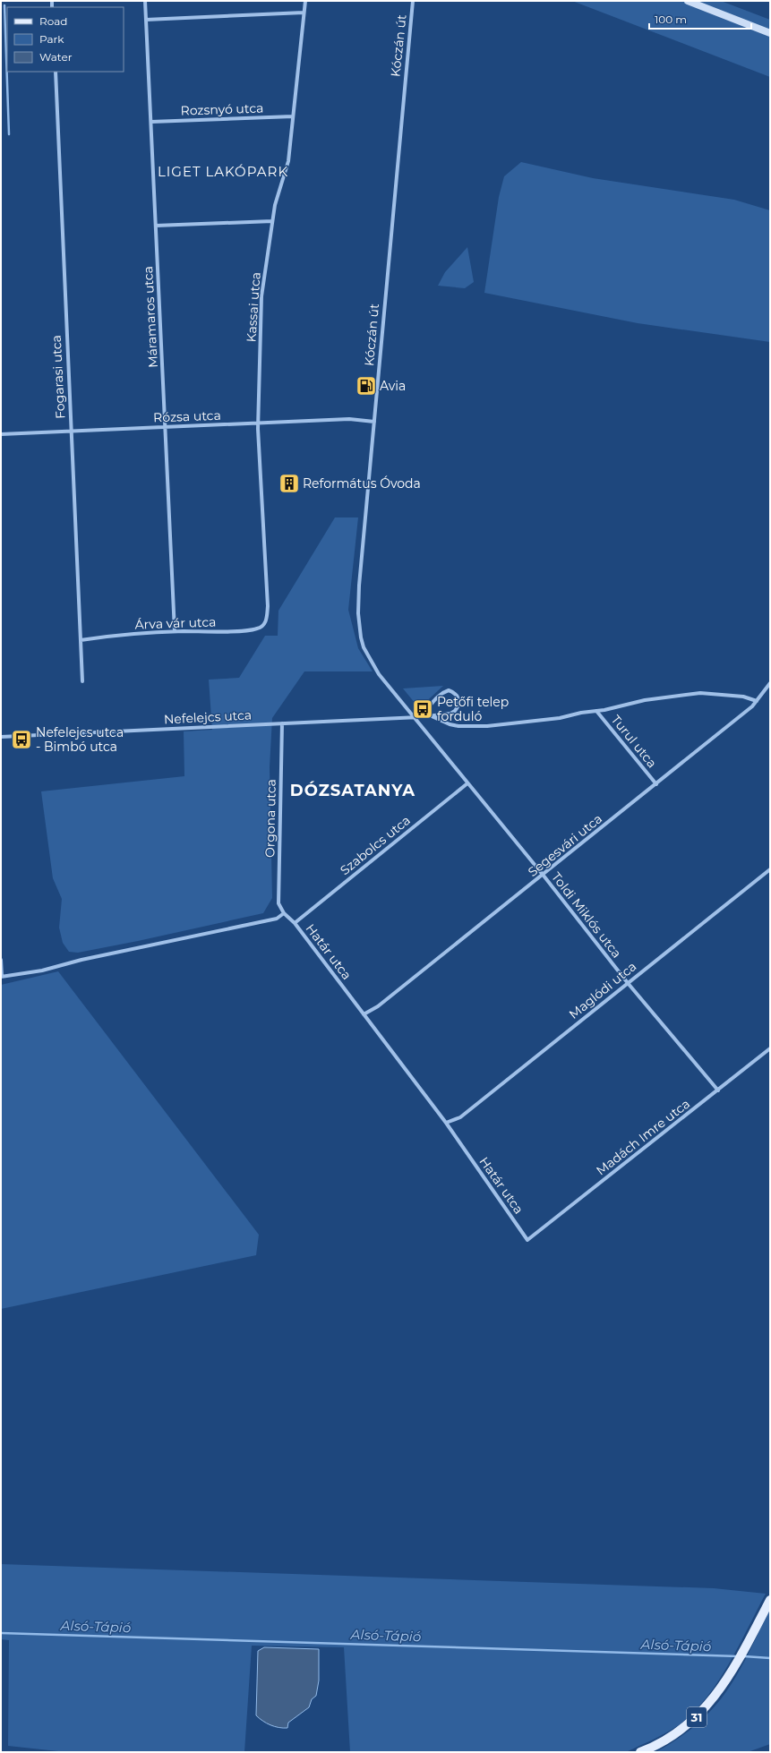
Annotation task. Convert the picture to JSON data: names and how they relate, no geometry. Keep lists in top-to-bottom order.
{
  "streets": {
    "main road": ["31"],
    "street": [
      "Kóczán út",
      "Rozsnyó utca",
      "Kassai utca",
      "Máramaros utca",
      "Fogarasi utca",
      "Rózsa utca",
      "Árva vár utca",
      "Nefelejcs utca",
      "Turul utca",
      "Orgona utca",
      "Szabolcs utca",
      "Segesvári utca",
      "Toldi Miklós utca",
      "Határ utca",
      "Maglódi utca",
      "Madách Imre utca"
    ]
  },
  "crossings": [
    ["Kóczán út", "Rózsa utca"],
    ["Kóczán út", "Nefelejcs utca"],
    ["Kóczán út", "Toldi Miklós utca"],
    ["Rozsnyó utca", "Kassai utca"],
    ["Rozsnyó utca", "Máramaros utca"],
    ["Kassai utca", "Rózsa utca"],
    ["Kassai utca", "Árva vár utca"],
    ["Máramaros utca", "Rózsa utca"],
    ["Máramaros utca", "Árva vár utca"],
    ["Fogarasi utca", "Rózsa utca"],
    ["Fogarasi utca", "Árva vár utca"],
    ["Nefelejcs utca", "Orgona utca"],
    ["Nefelejcs utca", "Toldi Miklós utca"],
    ["Turul utca", "Segesvári utca"],
    ["Orgona utca", "Határ utca"],
    ["Szabolcs utca", "Toldi Miklós utca"],
    ["Szabolcs utca", "Határ utca"],
    ["Segesvári utca", "Toldi Miklós utca"],
    ["Segesvári utca", "Határ utca"],
    ["Toldi Miklós utca", "Maglódi utca"],
    ["Toldi Miklós utca", "Madách Imre utca"],
    ["Határ utca", "Maglódi utca"],
    ["Határ utca", "Madách Imre utca"]
  ],
  "districts": ["LIGET LAKÓPARK", "DÓZSATANYA"],
  "water": ["Alsó-Tápió"],
  "places": {
    "fuel station": ["Avia"],
    "building": ["Református Óvoda"],
    "bus stop": ["Petőfi telep forduló", "Nefelejcs utca - Bimbó utca"]
  },
  "legend": ["Road", "Park", "Water"],
  "scale_bar": "100 m"
}
